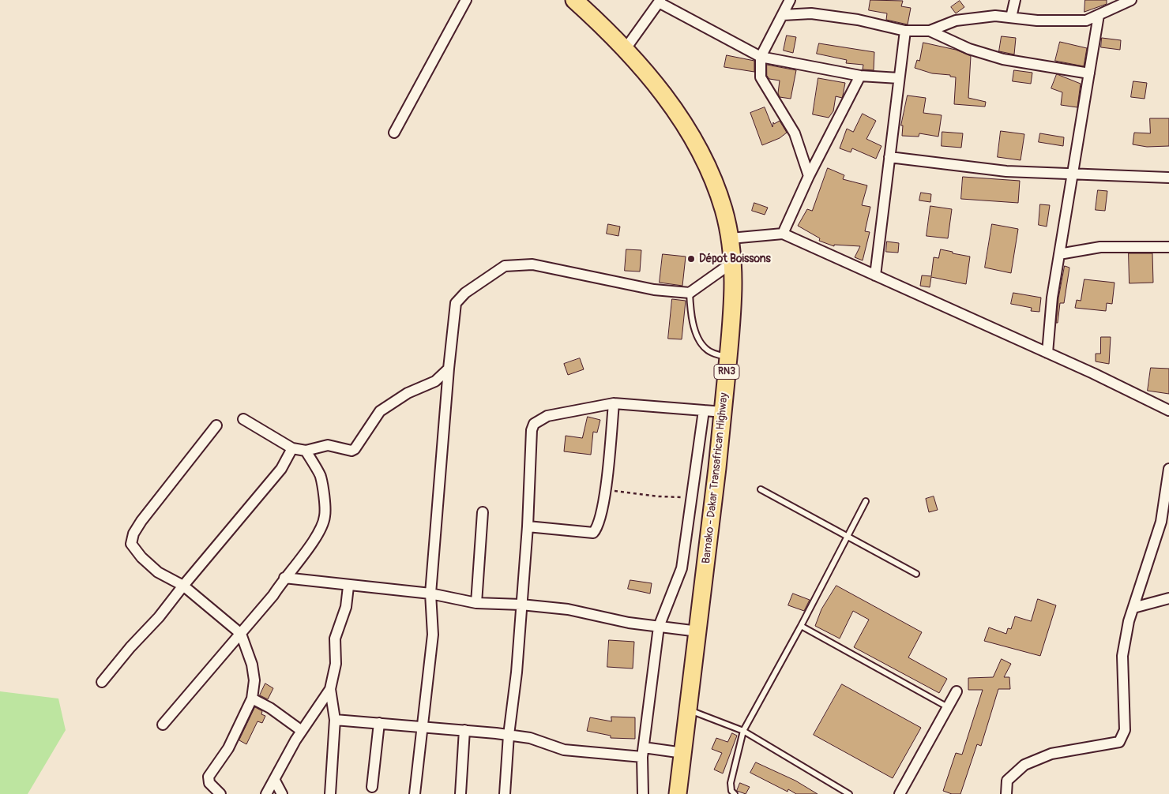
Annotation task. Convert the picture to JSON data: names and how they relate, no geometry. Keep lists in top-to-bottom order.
{
  "streets": {
    "highway": ["RN3", "Bamako - Dakar Transafrican Highway"]
  },
  "places": ["Dépot Boissons"]
}
